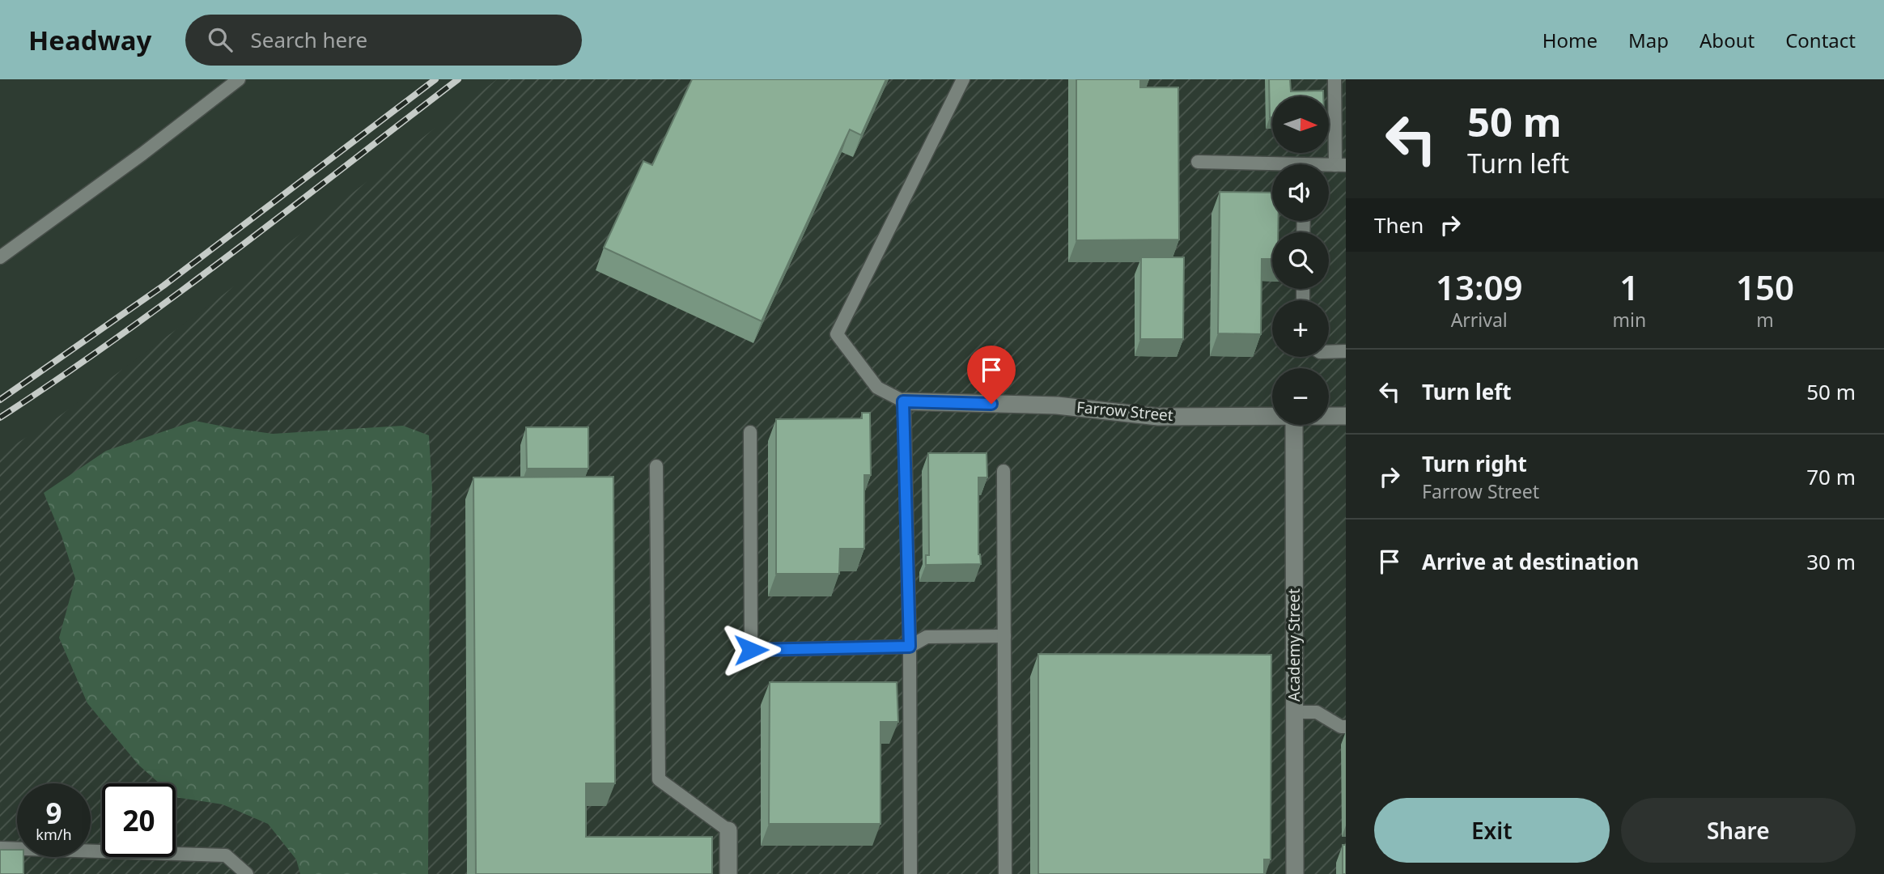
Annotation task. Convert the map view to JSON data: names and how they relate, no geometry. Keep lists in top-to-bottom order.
{
  "streets": {
    "street": ["Farrow Street", "Academy Street"]
  },
  "north": "right",
  "page": {
    "header": "Headway",
    "search": "Search here",
    "nav": [
      "Home",
      "Map",
      "About",
      "Contact"
    ],
    "turn": ["50 m", "Turn left"],
    "map_buttons": ["+", "−"],
    "then": "Then",
    "eta": [
      "13:09",
      "Arrival",
      "1",
      "min",
      "150",
      "m"
    ],
    "list": [
      {
        "name": "Turn left",
        "value": "50 m"
      },
      {
        "name": "Turn right",
        "note": "Farrow Street",
        "value": "70 m"
      },
      {
        "name": "Arrive at destination",
        "value": "30 m"
      }
    ],
    "speed": "9 km/h",
    "limit": "20",
    "buttons": ["Exit", "Share"]
  }
}
